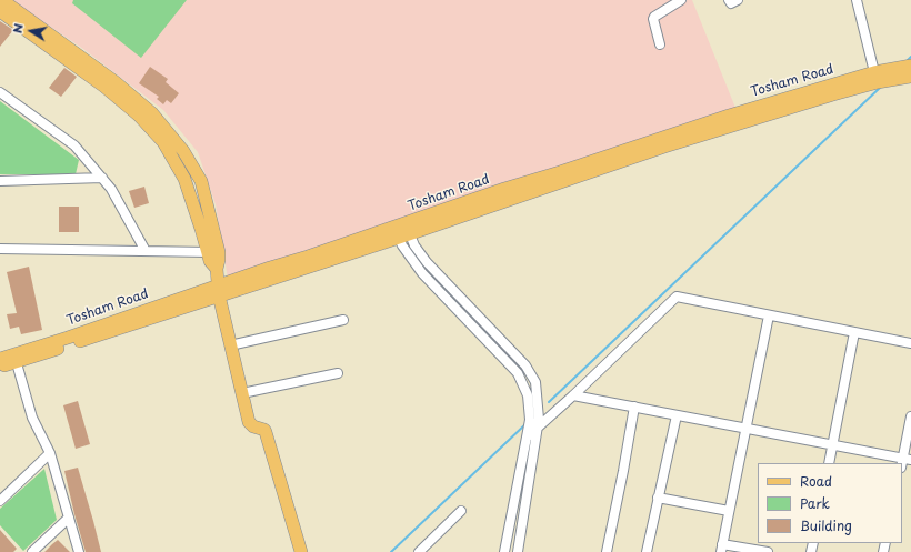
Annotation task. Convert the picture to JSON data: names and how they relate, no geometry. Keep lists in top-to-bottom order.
{
  "streets": {
    "main road": ["Tosham Road"]
  },
  "legend": ["Road", "Park", "Building"],
  "north": "left"
}
